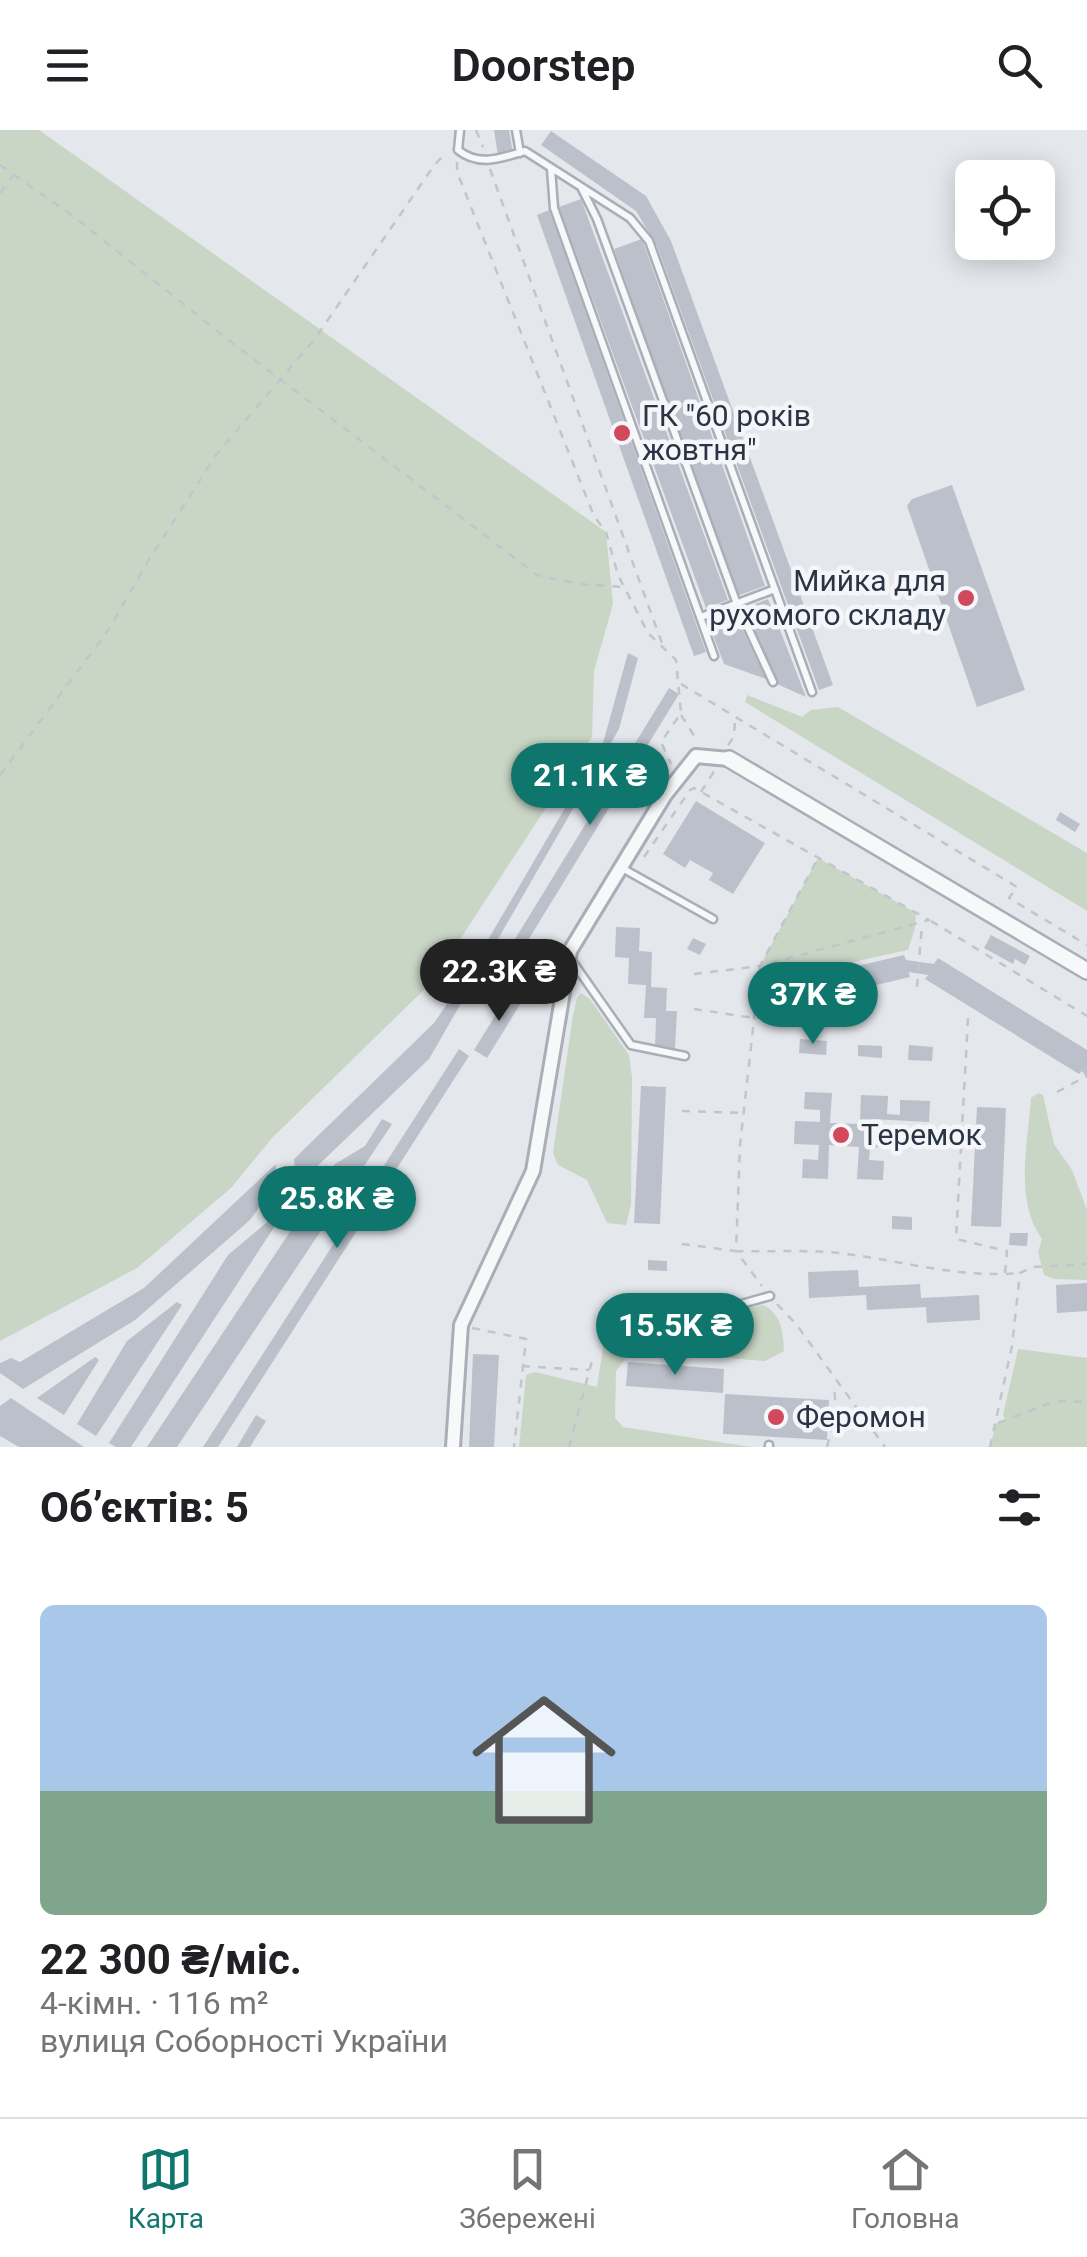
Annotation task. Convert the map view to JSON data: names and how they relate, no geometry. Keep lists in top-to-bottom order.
{
  "places": [
    "ГК \"60 років жовтня\"",
    "Мийка для рухомого складу",
    "Теремок",
    "Феромон"
  ],
  "page": {
    "header": "Doorstep",
    "price": [
      "21.1K ₴",
      "22.3K ₴",
      "37K ₴",
      "25.8K ₴",
      "15.5K ₴"
    ],
    "heading": "Об’єктів: 5",
    "list": [
      {
        "name": "22 300 ₴/міс.",
        "note": "4-кімн. · 116 m² · вулиця Соборності України"
      }
    ],
    "tabs": ["Карта", "Збережені", "Головна"]
  }
}
